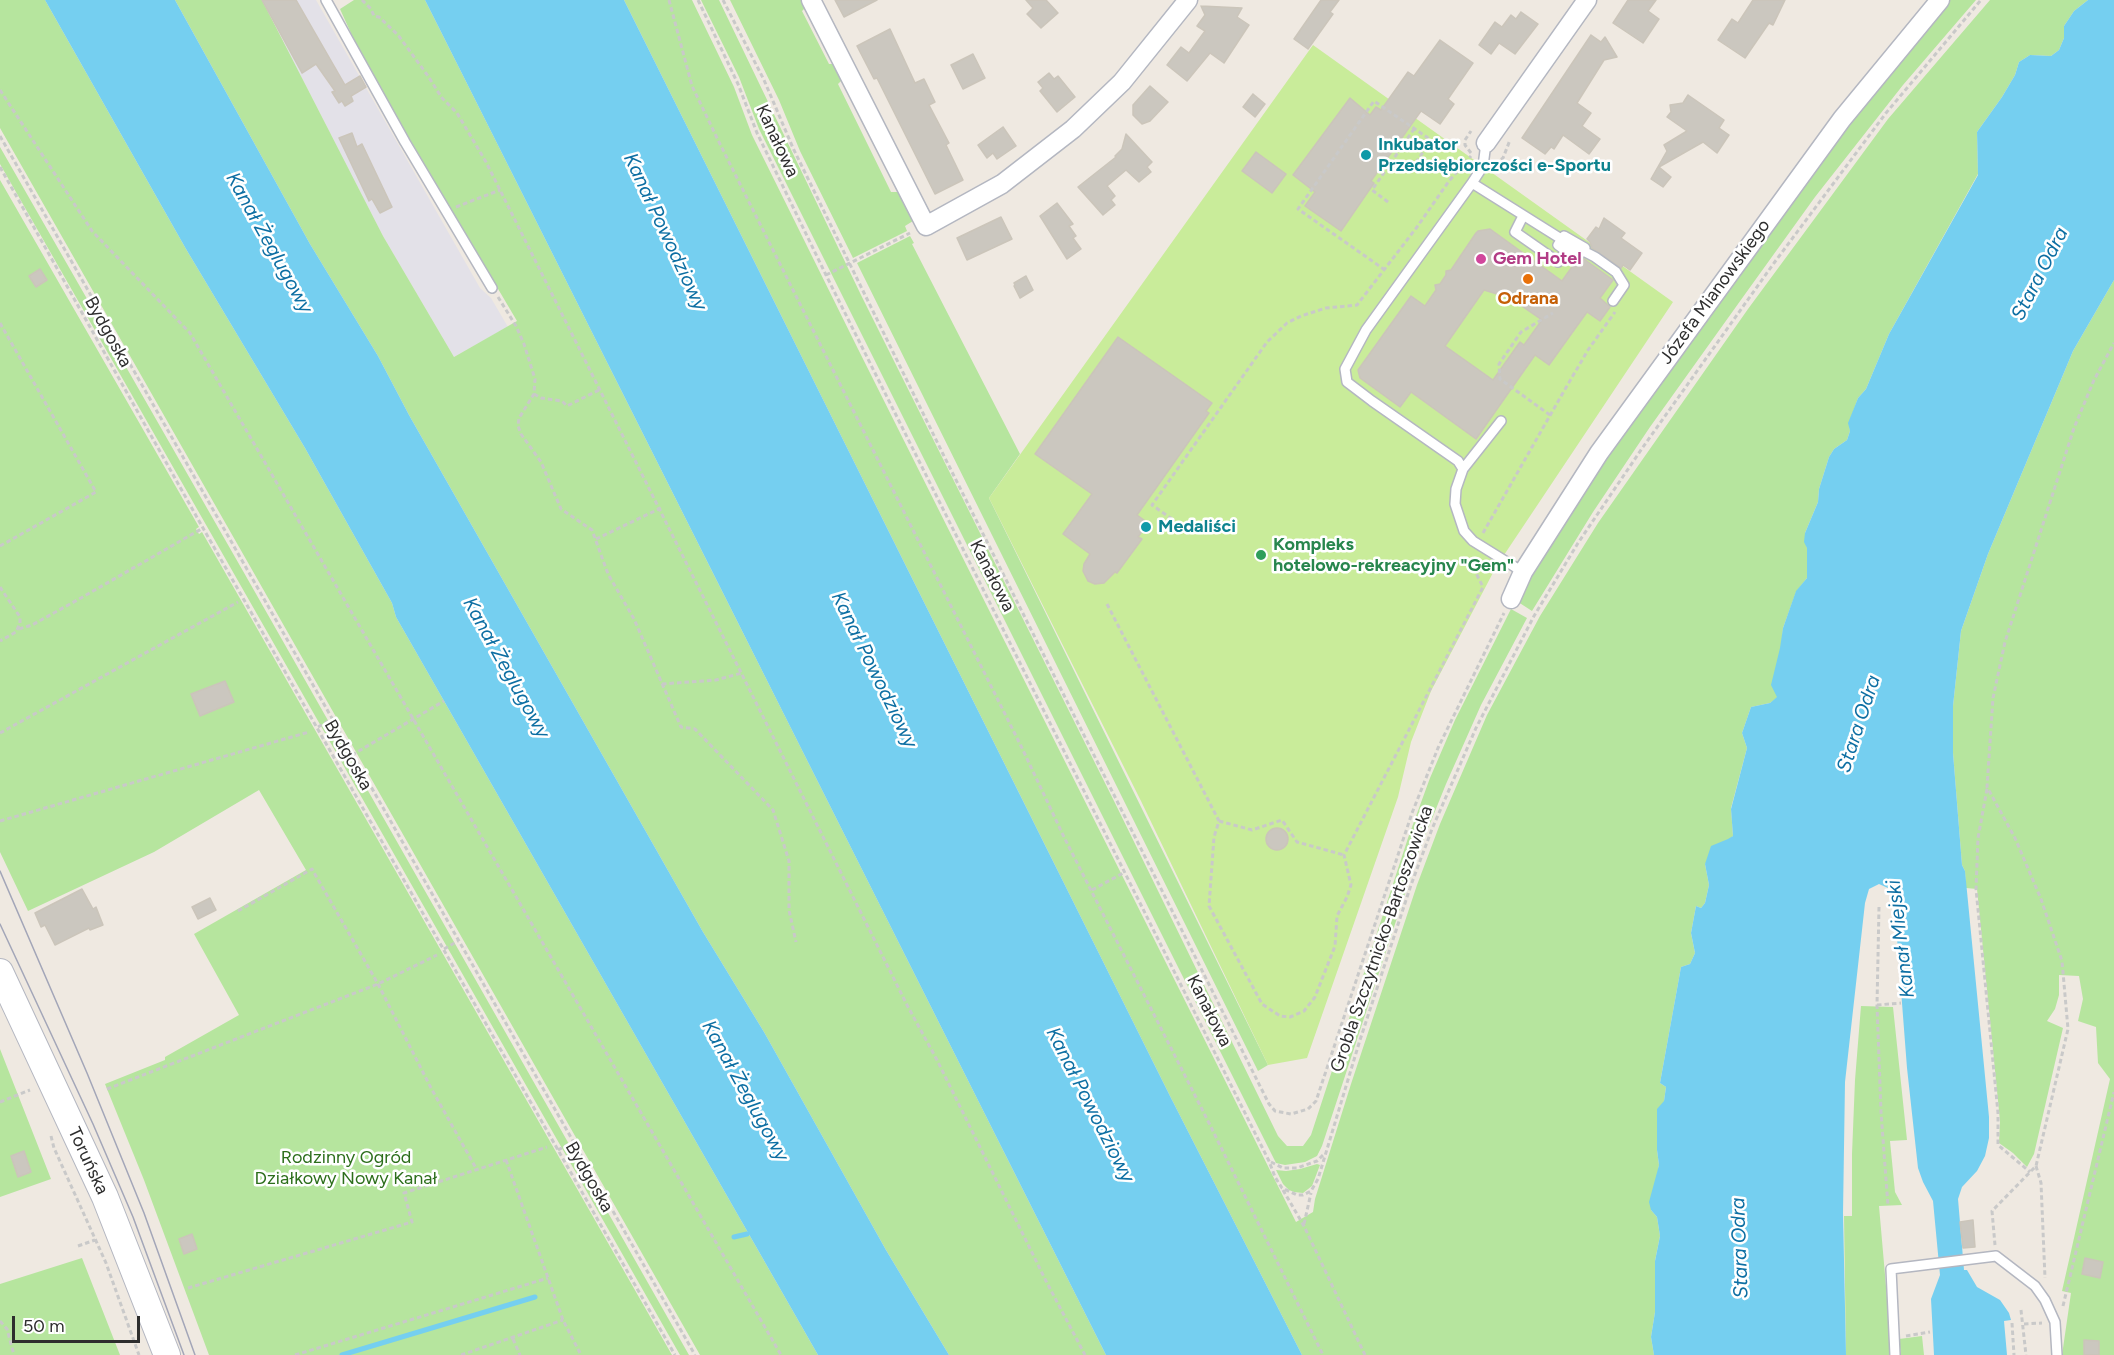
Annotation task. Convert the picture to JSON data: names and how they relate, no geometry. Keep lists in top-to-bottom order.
{
  "streets": {
    "street": ["Józefa Mianowskiego", "Toruńska"],
    "path": ["Kanałowa", "Bydgoska", "Grobla Szczytnicko-Bartoszowicka"]
  },
  "crossings": [
    ["Kanałowa", "Grobla Szczytnicko-Bartoszowicka"]
  ],
  "water": [
    "Kanał Powodziowy",
    "Kanał Żeglugowy",
    "Stara Odra",
    "Kanał Miejski"
  ],
  "parks": ["Rodzinny Ogród Działkowy Nowy Kanał"],
  "places": [
    "Inkubator Przedsiębiorczości e-Sportu",
    "Gem Hotel",
    "Odrana",
    "Medaliści",
    "Kompleks hotelowo-rekreacyjny \"Gem\""
  ],
  "scale_bar": "50 m"
}
